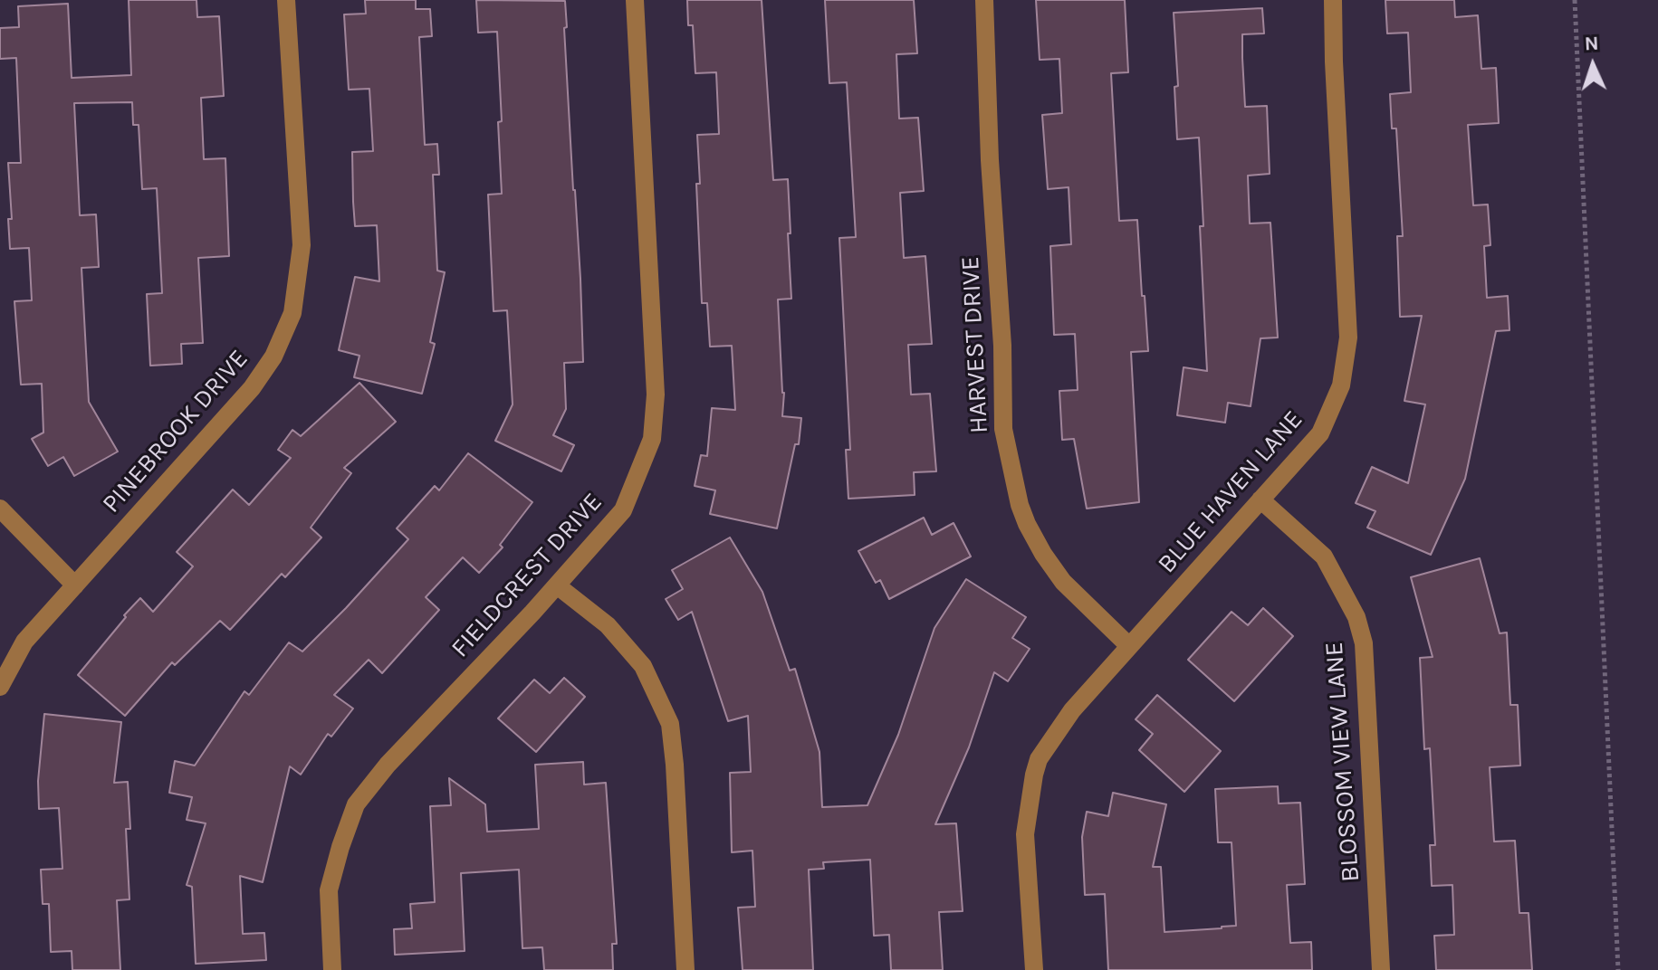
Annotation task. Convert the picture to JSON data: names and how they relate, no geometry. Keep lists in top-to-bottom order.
{
  "streets": {
    "street": [
      "HARVEST DRIVE",
      "PINEBROOK DRIVE",
      "BLUE HAVEN LANE",
      "FIELDCREST DRIVE",
      "BLOSSOM VIEW LANE"
    ]
  },
  "crossings": [
    ["HARVEST DRIVE", "BLUE HAVEN LANE"],
    ["BLUE HAVEN LANE", "BLOSSOM VIEW LANE"]
  ],
  "north": "top"
}
